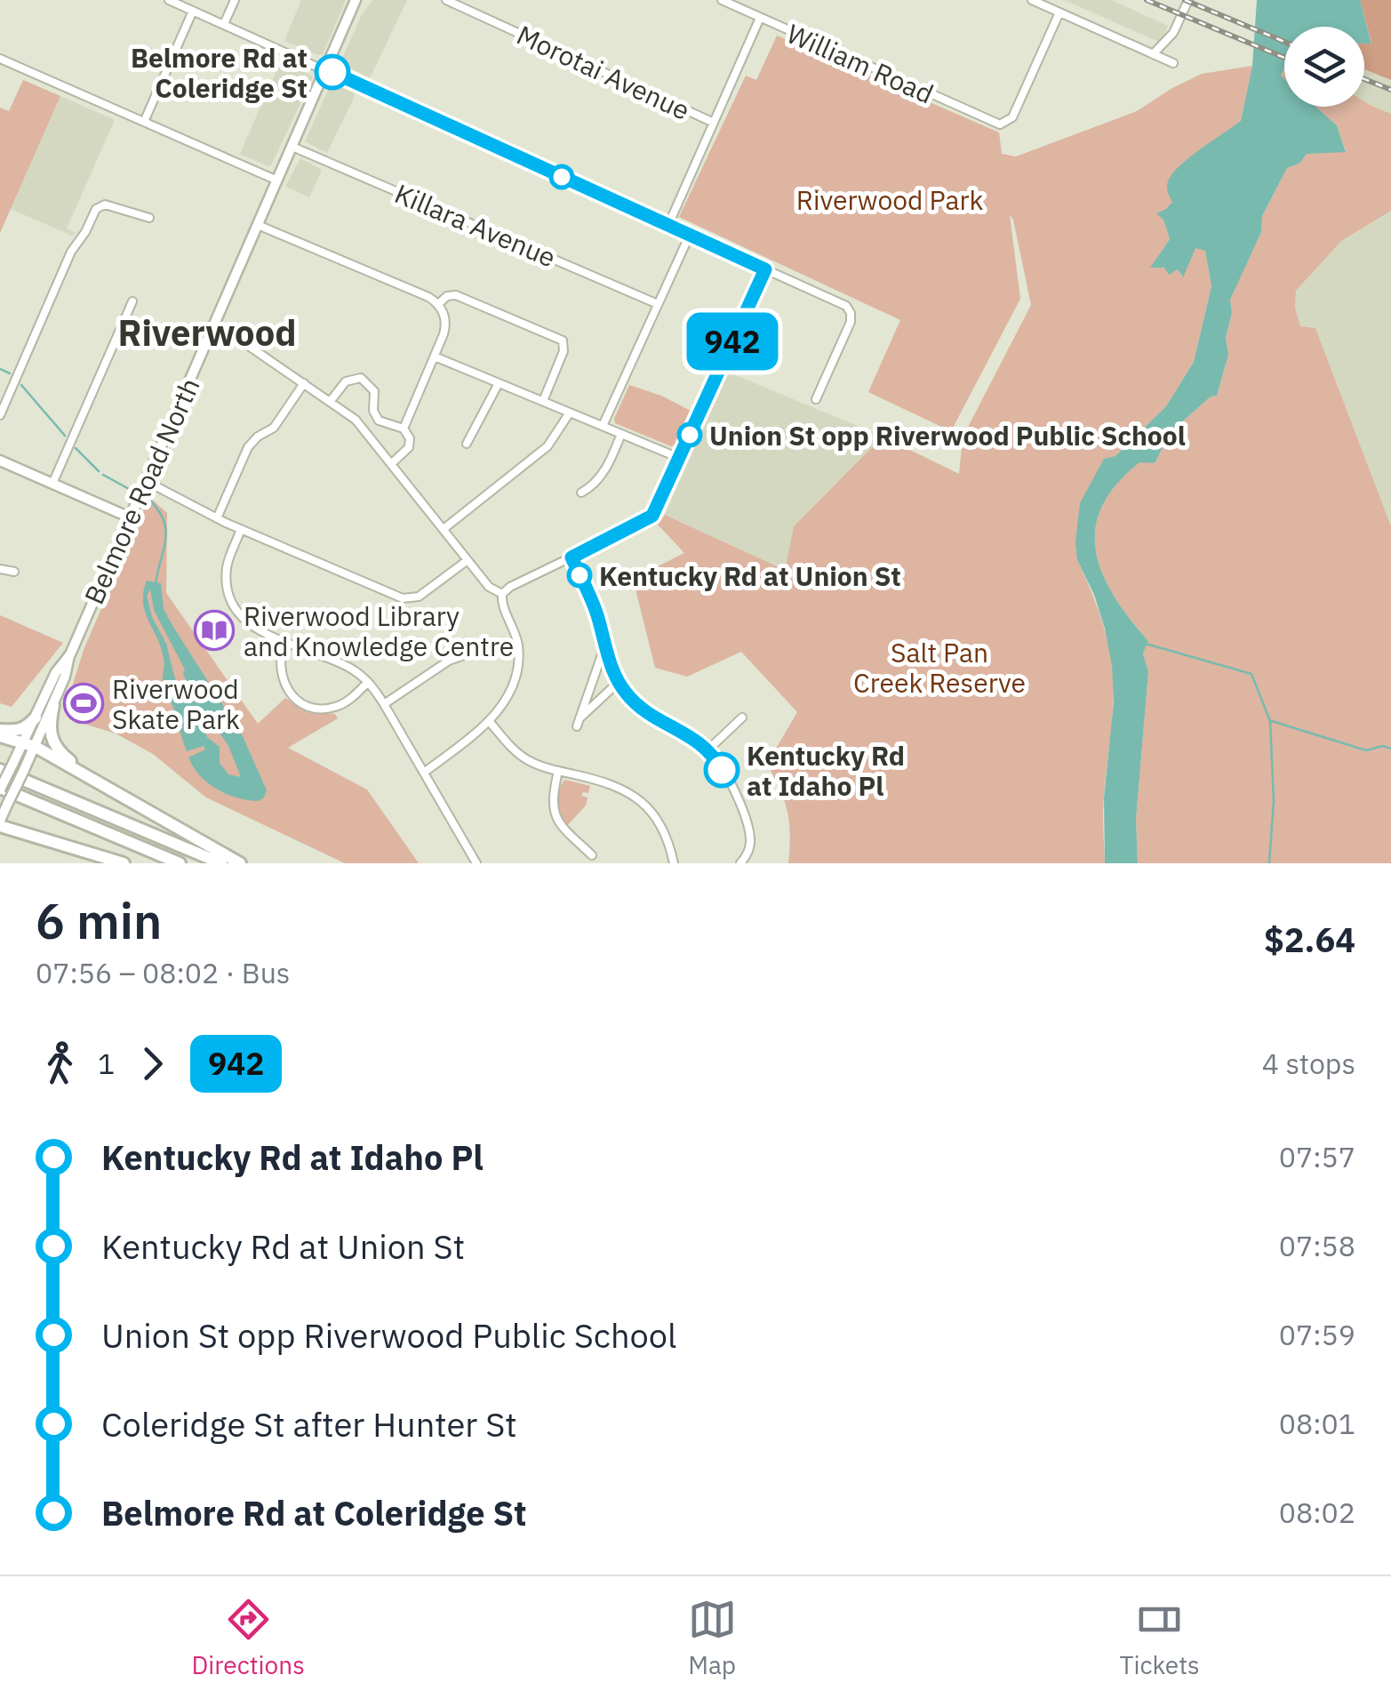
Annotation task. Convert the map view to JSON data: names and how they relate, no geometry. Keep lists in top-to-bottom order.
{
  "streets": {
    "main road": ["Belmore Road North"],
    "street": ["William Road", "Morotai Avenue", "Killara Avenue"]
  },
  "crossings": [
    ["Killara Avenue", "Belmore Road North"]
  ],
  "districts": ["Riverwood"],
  "parks": ["Riverwood Park", "Salt Pan Creek Reserve"],
  "places": {
    "other": [
      "Belmore Rd at Coleridge St",
      "Union St opp Riverwood Public School",
      "Kentucky Rd at Union St",
      "Kentucky Rd at Idaho Pl"
    ],
    "library": ["Riverwood Library and Knowledge Centre"],
    "sports": ["Riverwood Skate Park"]
  },
  "lines": ["bus line 942"],
  "page": {
    "on_map": "942",
    "heading": ["6 min", "07:56 – 08:02 · Bus", "$2.64"],
    "legs": ["1", "942", "4 stops"],
    "list": [
      {
        "name": "Kentucky Rd at Idaho Pl",
        "value": "07:57"
      },
      {
        "name": "Kentucky Rd at Union St",
        "value": "07:58"
      },
      {
        "name": "Union St opp Riverwood Public School",
        "value": "07:59"
      },
      {
        "name": "Coleridge St after Hunter St",
        "value": "08:01"
      },
      {
        "name": "Belmore Rd at Coleridge St",
        "value": "08:02"
      }
    ],
    "tabs": ["Directions", "Map", "Tickets"]
  }
}
